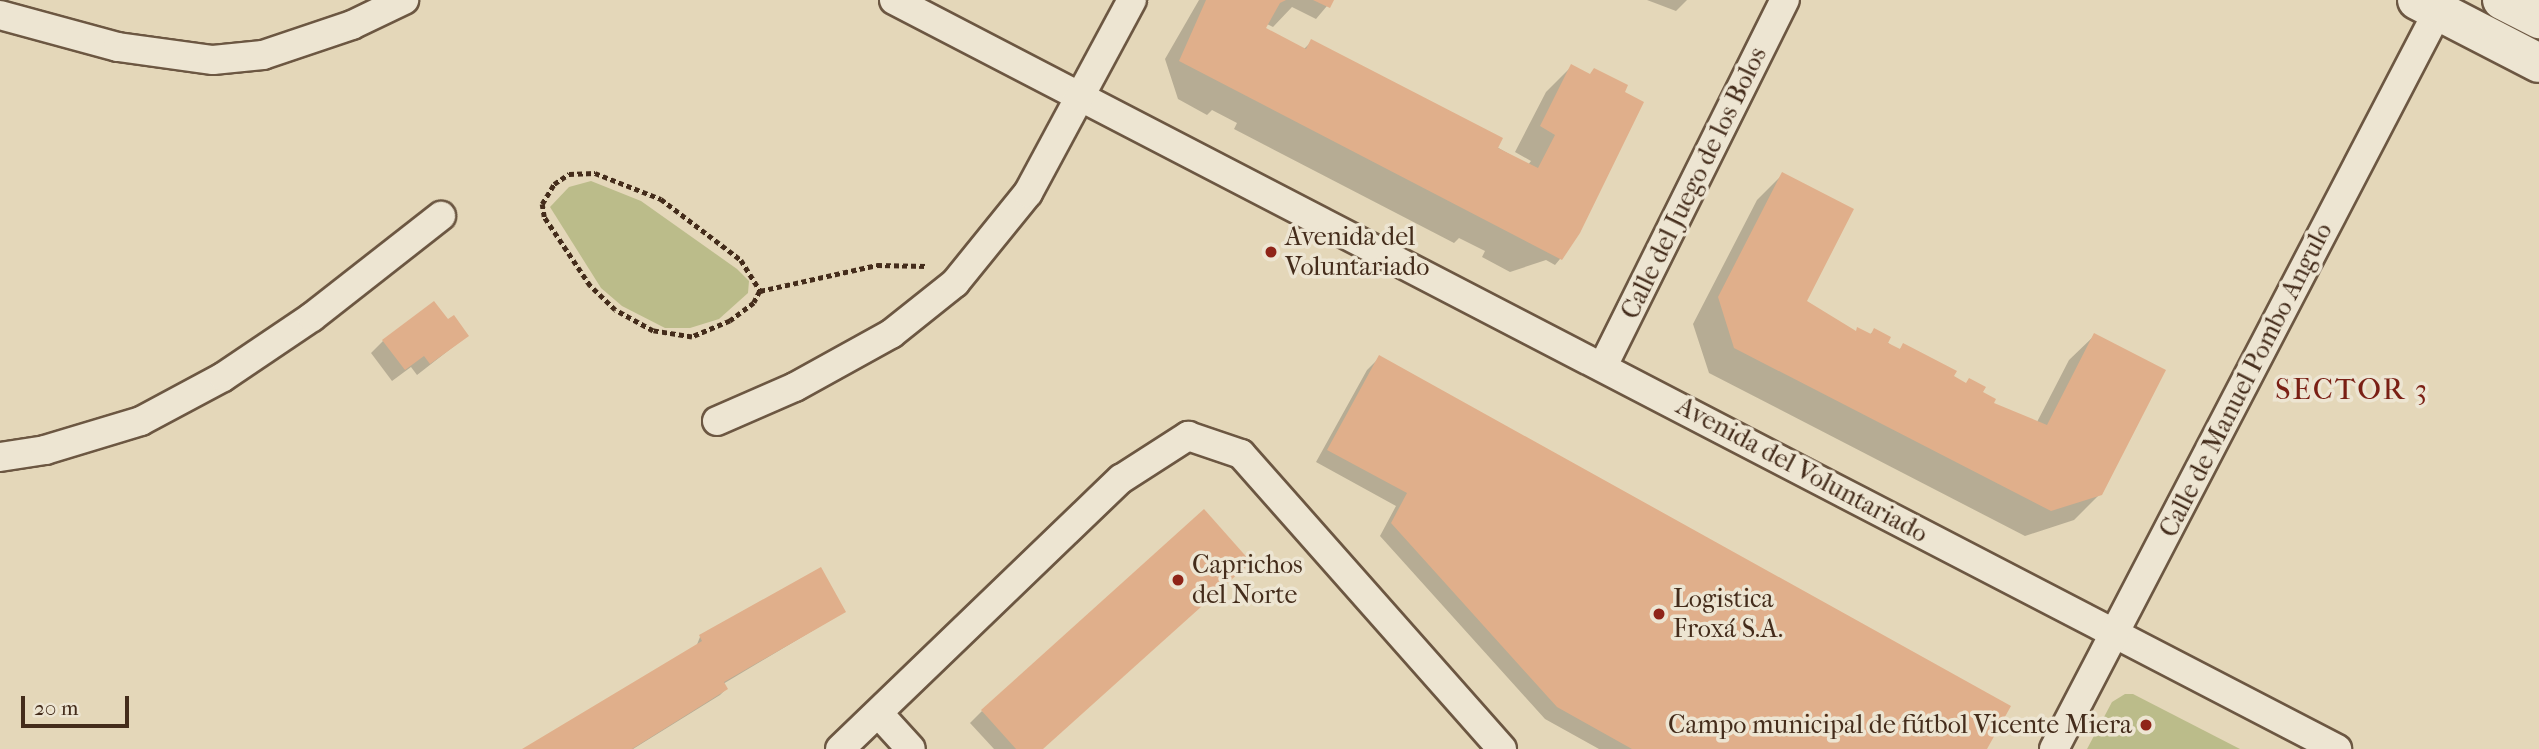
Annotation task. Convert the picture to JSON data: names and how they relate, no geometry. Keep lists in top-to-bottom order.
{
  "streets": {
    "street": ["Calle del Juego de los Bolos", "Calle de Manuel Pombo Angulo", "Avenida del Voluntariado"]
  },
  "crossings": [
    ["Calle del Juego de los Bolos", "Avenida del Voluntariado"],
    ["Calle de Manuel Pombo Angulo", "Avenida del Voluntariado"]
  ],
  "districts": ["SECTOR 3"],
  "places": [
    "Avenida del Voluntariado",
    "Caprichos del Norte",
    "Logistica Froxá S.A.",
    "Campo municipal de fútbol Vicente Miera"
  ],
  "scale_bar": "20 m"
}
